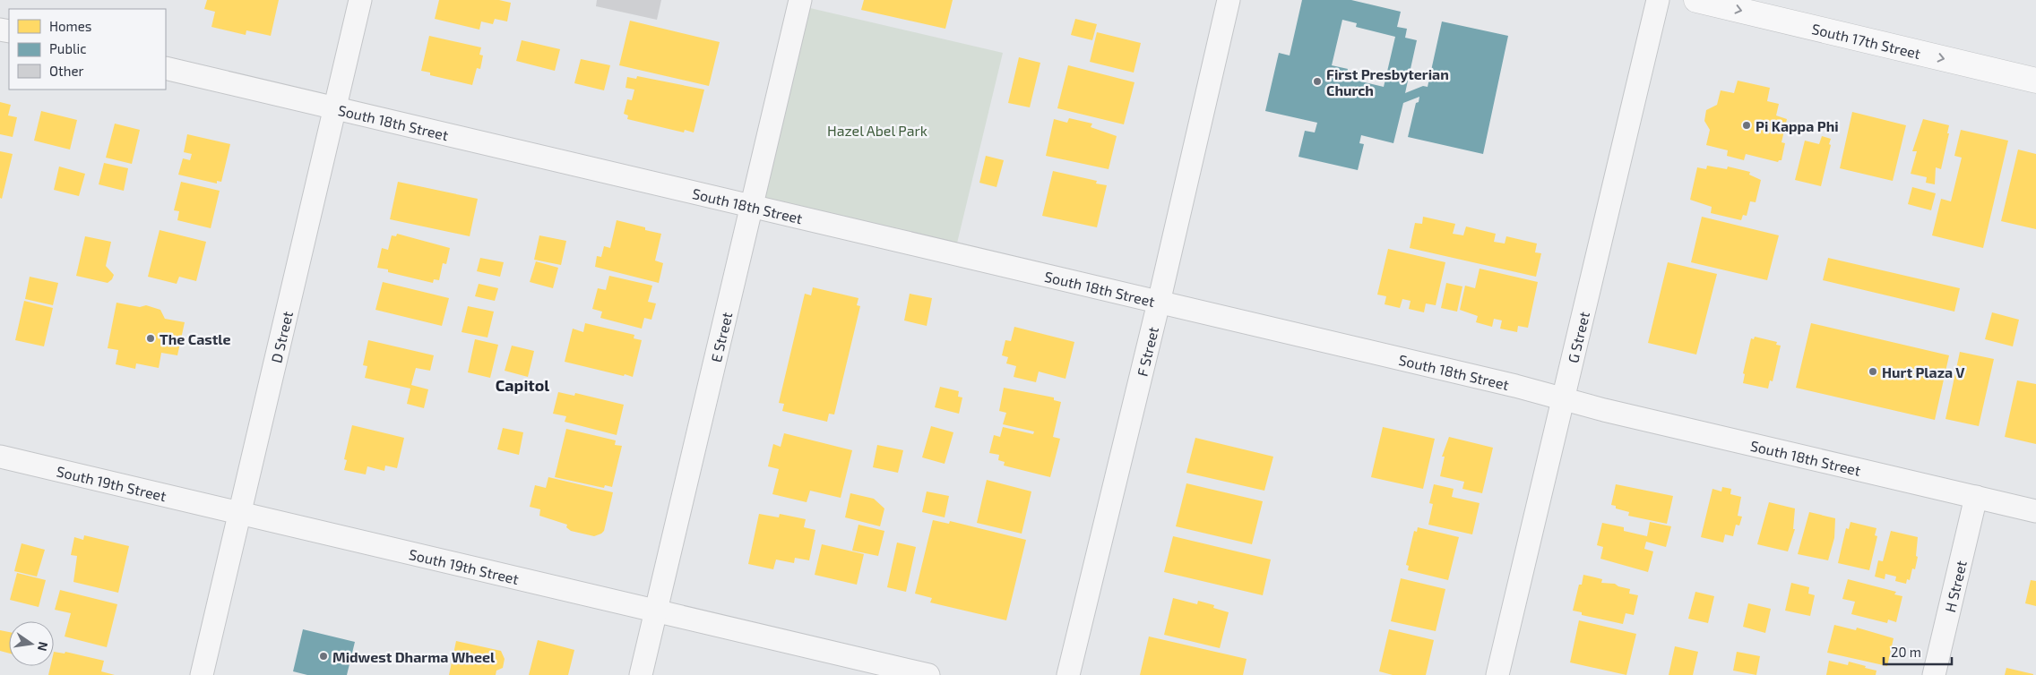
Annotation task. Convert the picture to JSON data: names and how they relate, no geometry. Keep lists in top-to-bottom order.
{
  "streets": {
    "main road": ["South 17th Street"],
    "street": [
      "South 18th Street",
      "D Street",
      "E Street",
      "G Street",
      "F Street",
      "South 19th Street",
      "H Street"
    ]
  },
  "crossings": [
    ["South 18th Street", "D Street"],
    ["South 18th Street", "E Street"],
    ["South 18th Street", "G Street"],
    ["South 18th Street", "F Street"],
    ["South 18th Street", "H Street"],
    ["D Street", "South 19th Street"],
    ["E Street", "South 19th Street"]
  ],
  "one_way": ["South 17th Street"],
  "districts": ["Capitol"],
  "parks": ["Hazel Abel Park"],
  "places": [
    "First Presbyterian Church",
    "Pi Kappa Phi",
    "The Castle",
    "Hurt Plaza V",
    "Midwest Dharma Wheel"
  ],
  "legend": ["Homes", "Public", "Other"],
  "scale_bar": "20 m",
  "north": "right"
}
